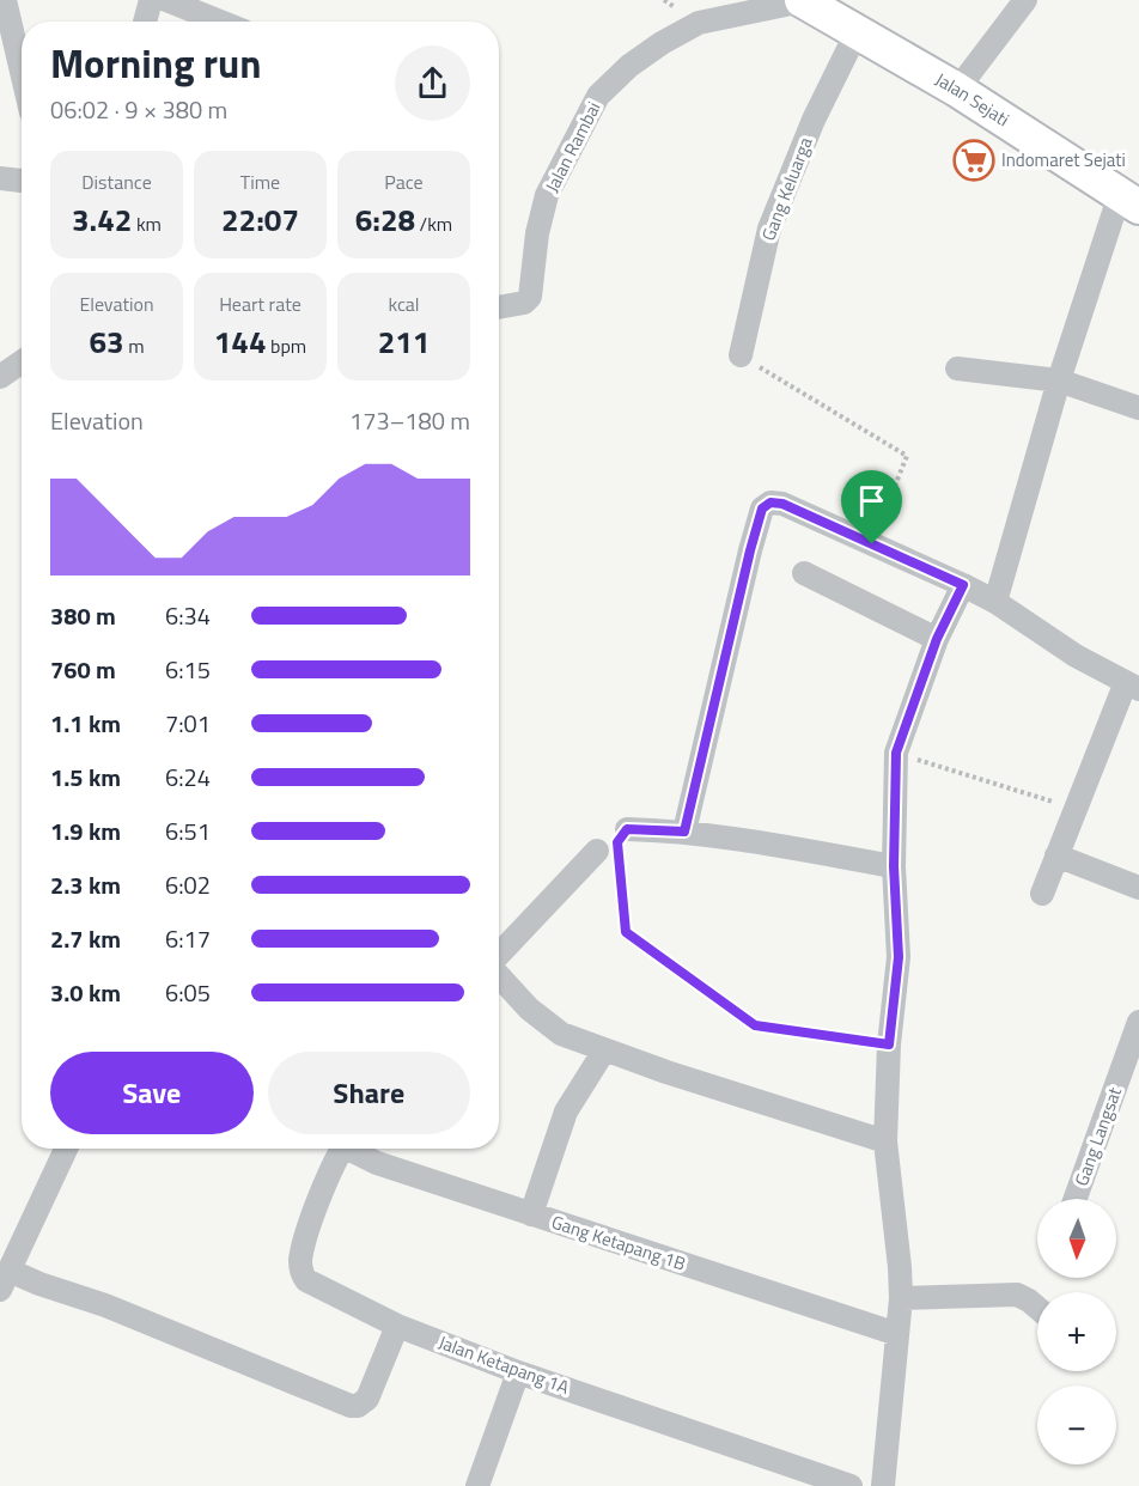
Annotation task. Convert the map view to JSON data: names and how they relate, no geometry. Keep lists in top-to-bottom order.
{
  "streets": {
    "main road": ["Jalan Sejati"],
    "street": [
      "Jalan Rambai",
      "Gang Keluarga",
      "Gang Langsat",
      "Gang Ketapang 1B",
      "Jalan Ketapang 1A"
    ]
  },
  "crossings": [
    ["Jalan Sejati", "Jalan Rambai"],
    ["Jalan Sejati", "Gang Keluarga"]
  ],
  "places": {
    "supermarket": ["Indomaret Sejati"]
  },
  "north": "bottom",
  "page": {
    "heading": ["Morning run", "06:02 · 9 × 380 m"],
    "stats": [
      ["Distance", "3.42 km"],
      ["Time", "22:07"],
      ["Pace", "6:28 /km"],
      ["Elevation", "63 m"],
      ["Heart rate", "144 bpm"],
      ["kcal", "211"]
    ],
    "chart": ["Elevation", "173–180 m"],
    "list": [
      {
        "name": "380 m",
        "note": "6:34"
      },
      {
        "name": "760 m",
        "note": "6:15"
      },
      {
        "name": "1.1 km",
        "note": "7:01"
      },
      {
        "name": "1.5 km",
        "note": "6:24"
      },
      {
        "name": "1.9 km",
        "note": "6:51"
      },
      {
        "name": "2.3 km",
        "note": "6:02"
      },
      {
        "name": "2.7 km",
        "note": "6:17"
      },
      {
        "name": "3.0 km",
        "note": "6:05"
      }
    ],
    "buttons": ["Save", "Share"],
    "map_buttons": ["+", "−"]
  }
}
